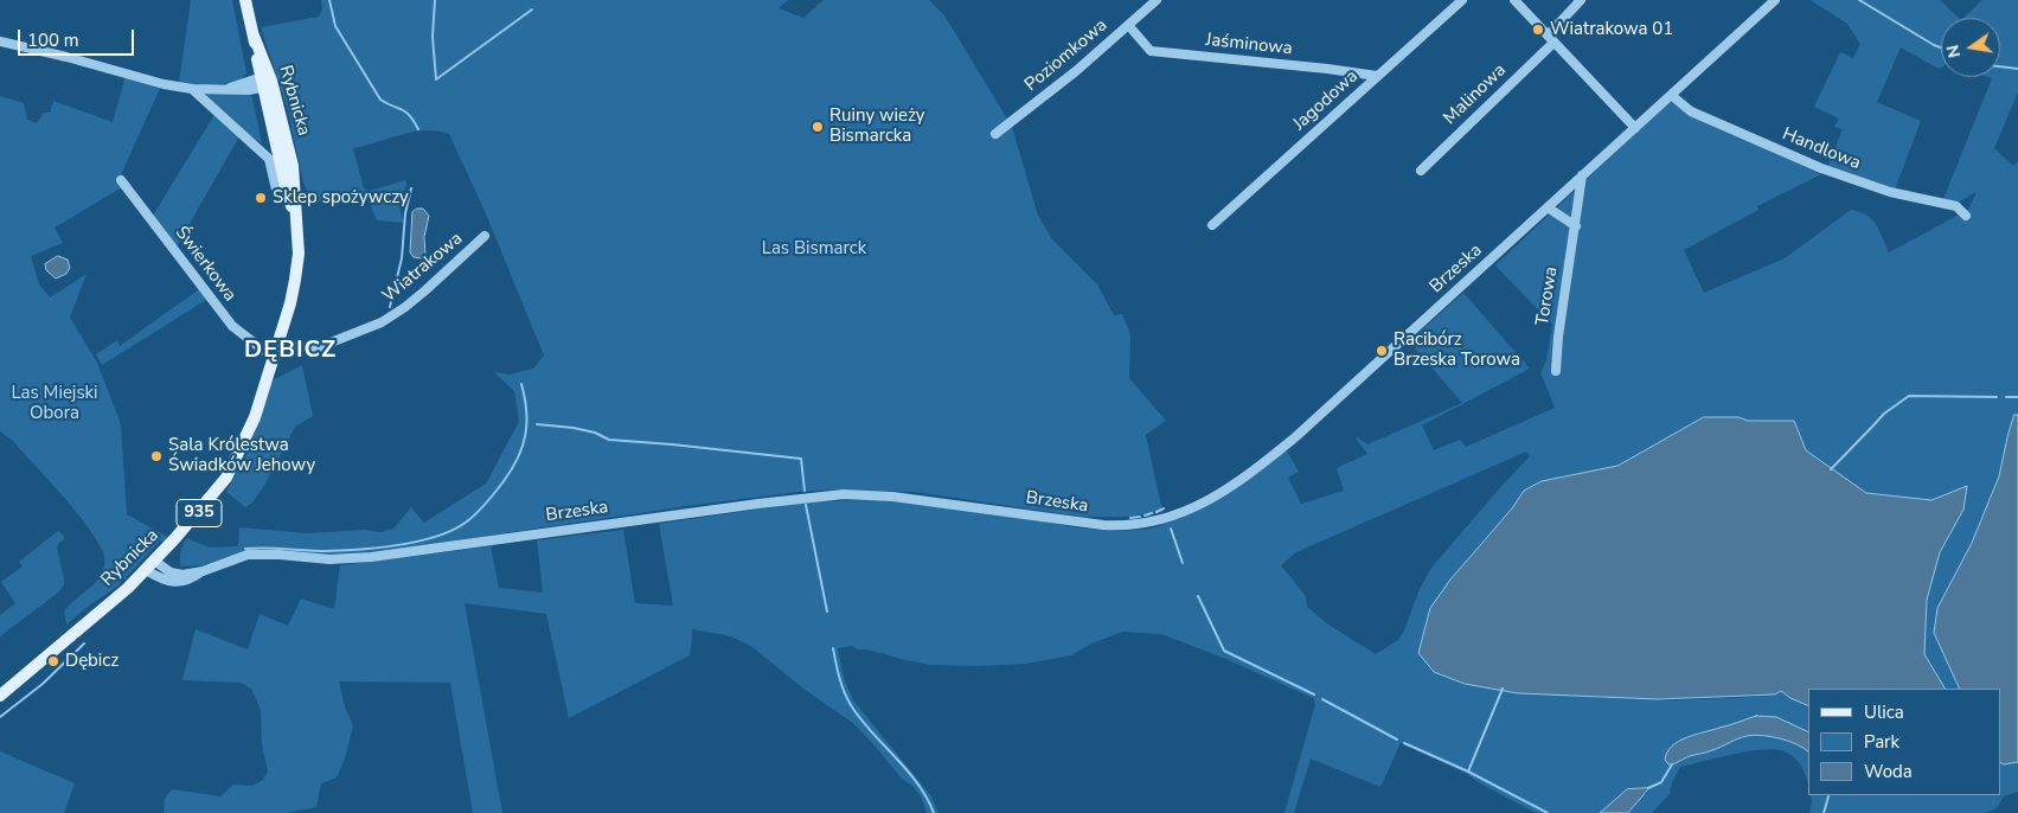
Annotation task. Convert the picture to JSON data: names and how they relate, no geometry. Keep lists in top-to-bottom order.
{
  "streets": {
    "main road": ["Rybnicka", "935"],
    "street": [
      "Jaśminowa",
      "Poziomkowa",
      "Malinowa",
      "Jagodowa",
      "Handlowa",
      "Świerkowa",
      "Wiatrakowa",
      "Brzeska",
      "Torowa"
    ]
  },
  "crossings": [
    ["Jaśminowa", "Poziomkowa"],
    ["Jaśminowa", "Jagodowa"],
    ["Rybnicka", "Świerkowa"],
    ["Rybnicka", "Wiatrakowa"],
    ["Rybnicka", "Brzeska"],
    ["Handlowa", "Brzeska"],
    ["Brzeska", "Torowa"]
  ],
  "districts": ["DĘBICZ"],
  "parks": ["Las Bismarck", "Las Miejski Obora"],
  "places": [
    "Wiatrakowa 01",
    "Ruiny wieży Bismarcka",
    "Sklep spożywczy",
    "Racibórz Brzeska Torowa",
    "Sala Królestwa Świadków Jehowy",
    "Dębicz"
  ],
  "legend": ["Ulica", "Park", "Woda"],
  "scale_bar": "100 m",
  "north": "left"
}
